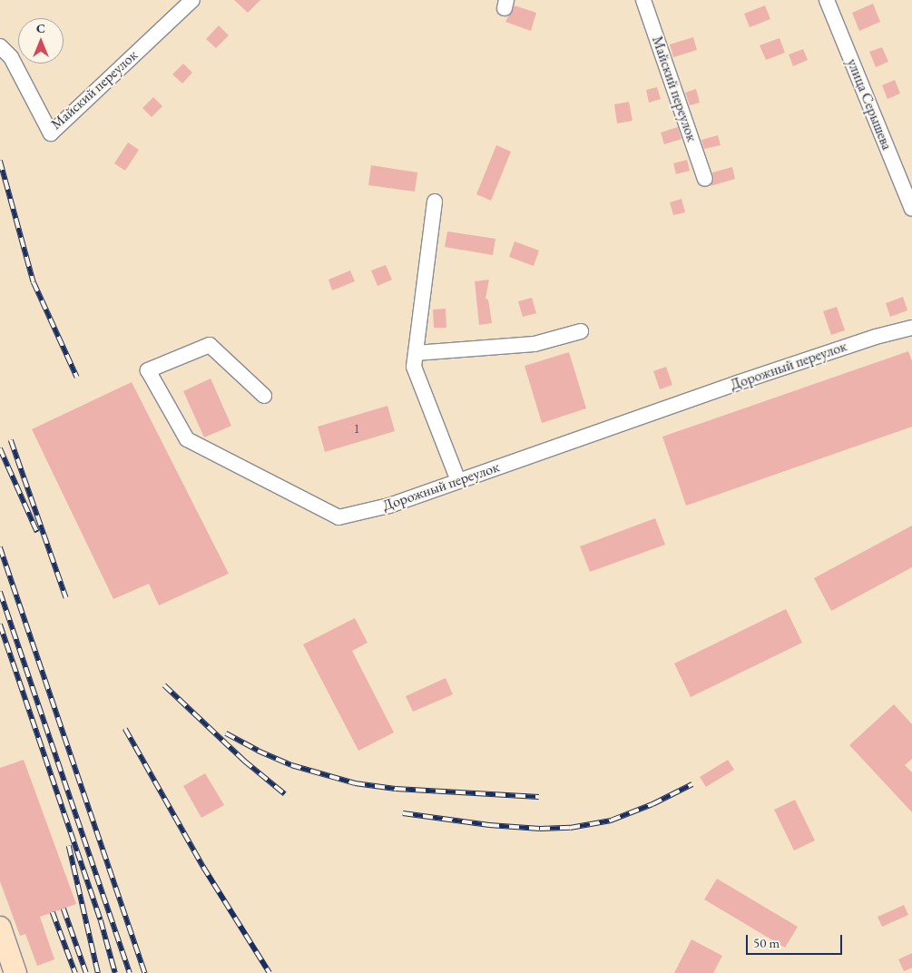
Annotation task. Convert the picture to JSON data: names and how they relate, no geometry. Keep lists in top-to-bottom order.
{
  "streets": {
    "street": ["Майский переулок", "улица Серышева", "Дорожный переулок"]
  },
  "house_numbers": ["1"],
  "scale_bar": "50 m",
  "north": "top"
}
